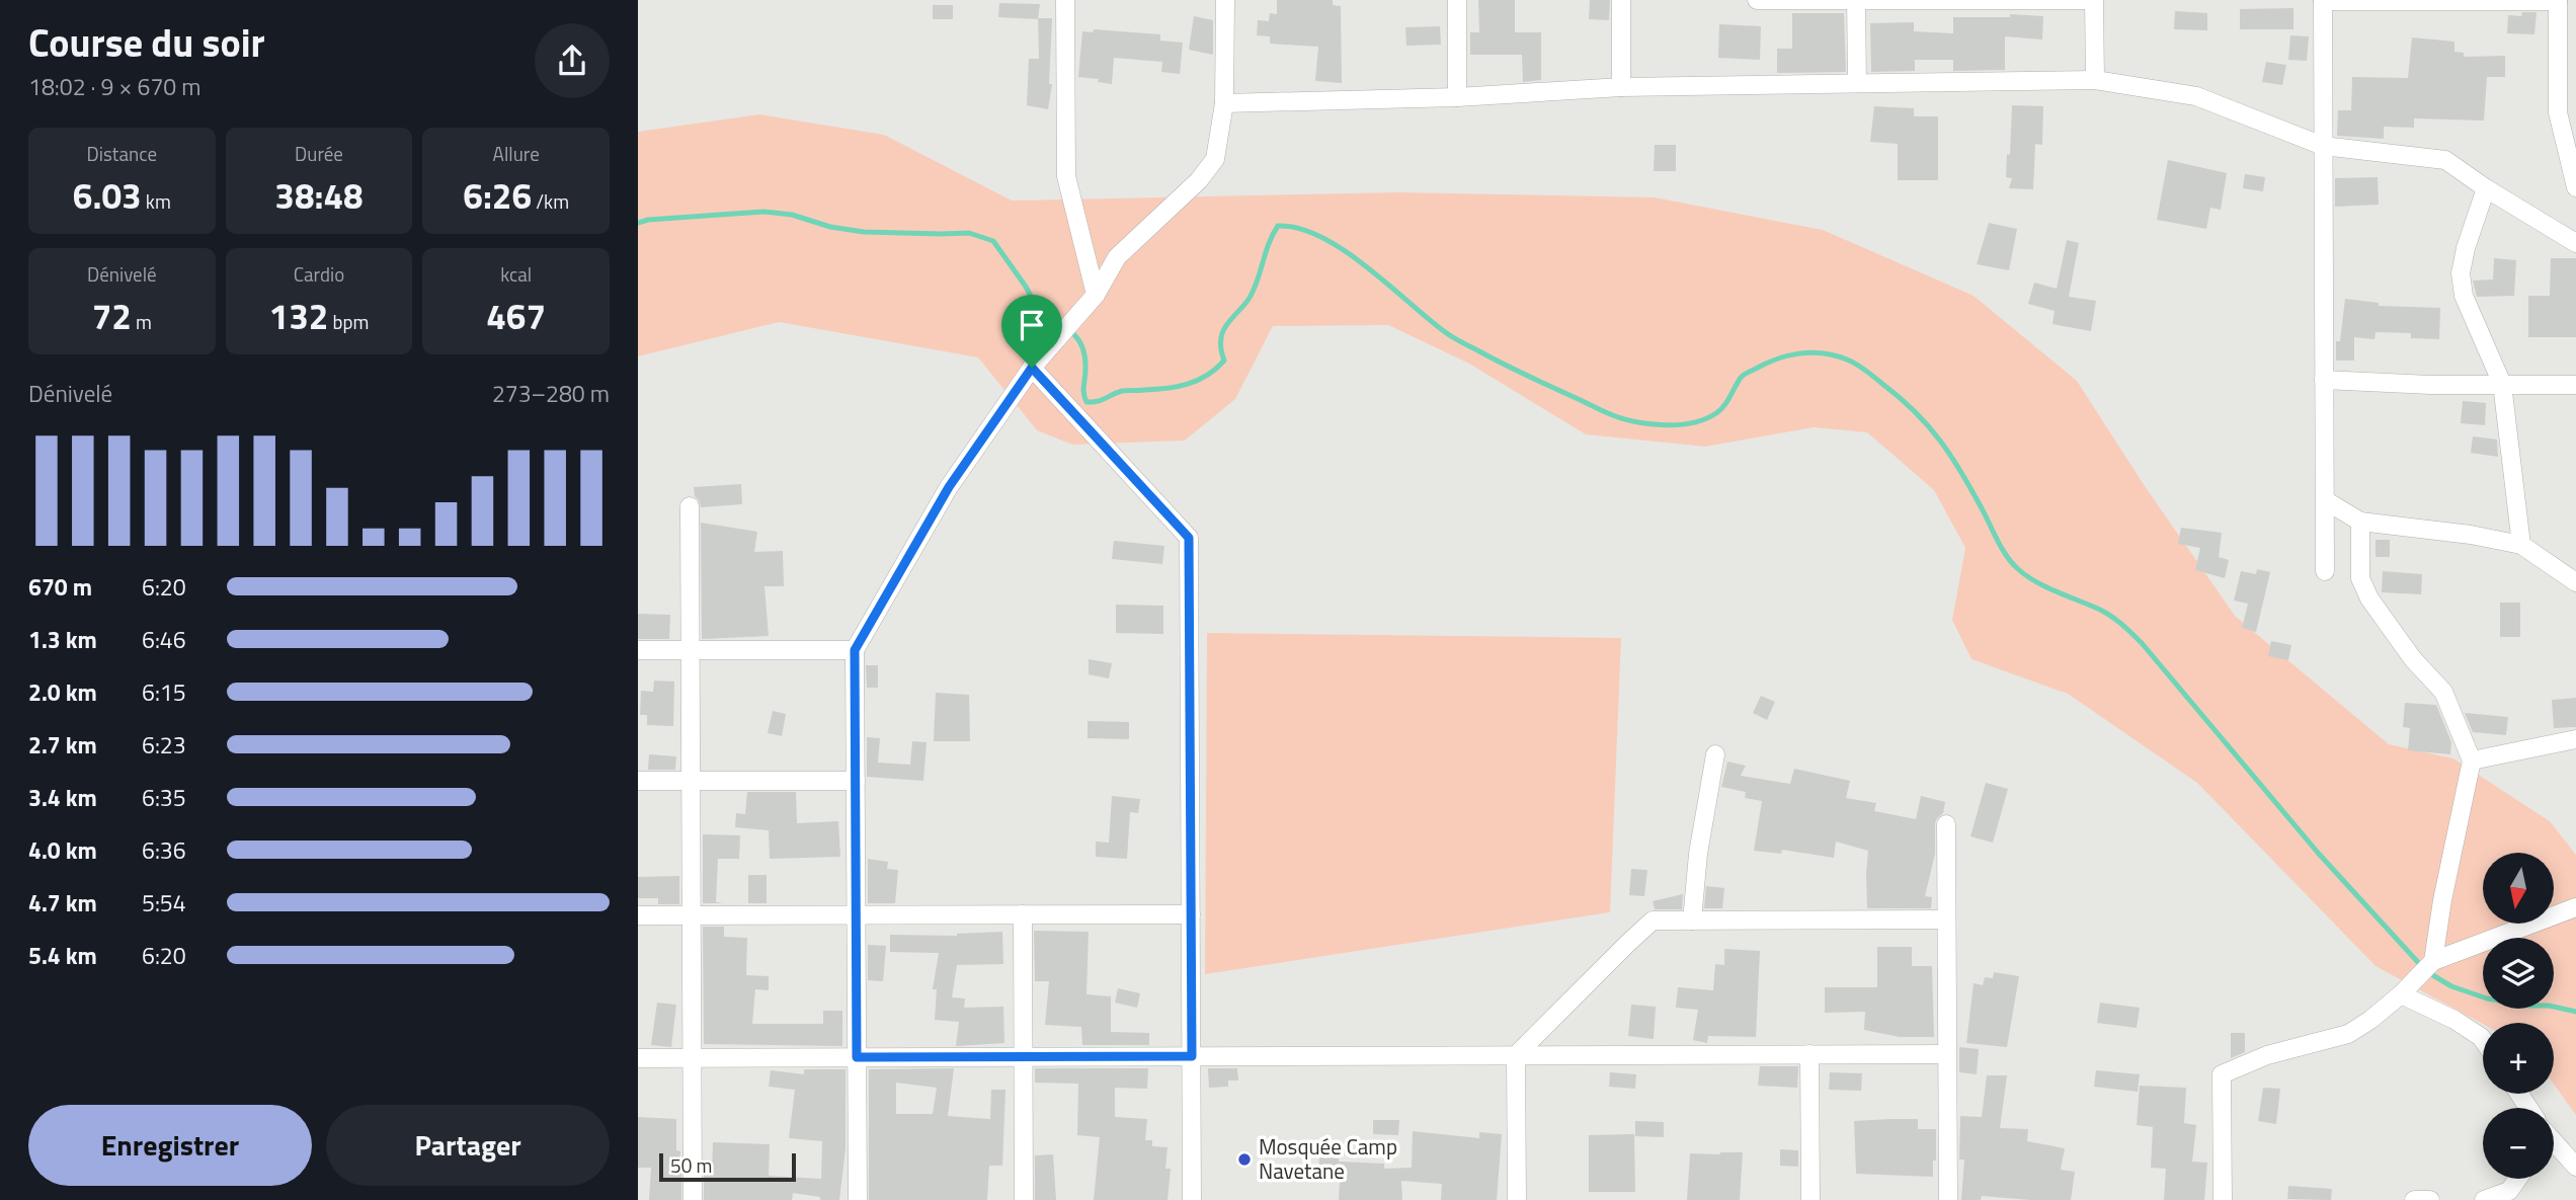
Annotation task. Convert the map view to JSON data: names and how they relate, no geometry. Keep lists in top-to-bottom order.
{
  "places": ["Mosquée Camp Navetane"],
  "scale_bar": "50 m",
  "north": "bottom",
  "page": {
    "heading": ["Course du soir", "18:02 · 9 × 670 m"],
    "stats": [
      ["Distance", "6.03 km"],
      ["Durée", "38:48"],
      ["Allure", "6:26 /km"],
      ["Dénivelé", "72 m"],
      ["Cardio", "132 bpm"],
      ["kcal", "467"]
    ],
    "chart": ["Dénivelé", "273–280 m"],
    "list": [
      {
        "name": "670 m",
        "note": "6:20"
      },
      {
        "name": "1.3 km",
        "note": "6:46"
      },
      {
        "name": "2.0 km",
        "note": "6:15"
      },
      {
        "name": "2.7 km",
        "note": "6:23"
      },
      {
        "name": "3.4 km",
        "note": "6:35"
      },
      {
        "name": "4.0 km",
        "note": "6:36"
      },
      {
        "name": "4.7 km",
        "note": "5:54"
      },
      {
        "name": "5.4 km",
        "note": "6:20"
      }
    ],
    "map_buttons": ["+", "−"],
    "buttons": ["Enregistrer", "Partager"],
    "scale": "50 m"
  }
}
